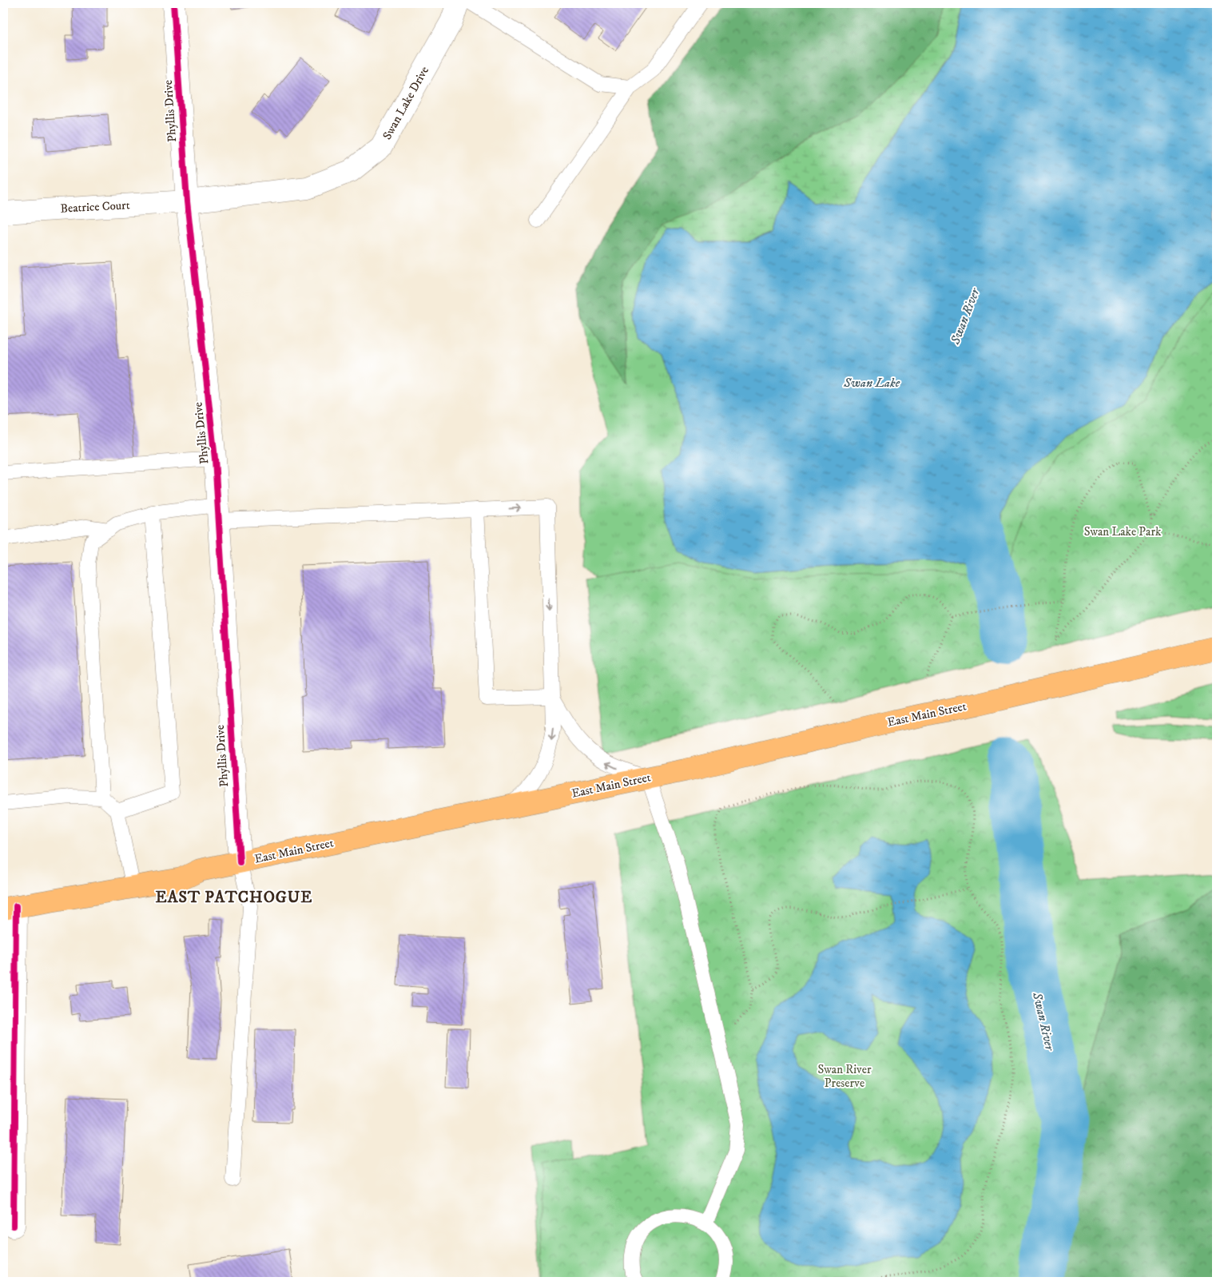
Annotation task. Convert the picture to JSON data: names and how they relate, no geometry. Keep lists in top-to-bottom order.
{
  "streets": {
    "main road": ["East Main Street"],
    "street": ["Swan Lake Drive", "Phyllis Drive", "Beatrice Court"]
  },
  "crossings": [
    ["Swan Lake Drive", "Phyllis Drive"],
    ["Swan Lake Drive", "Beatrice Court"],
    ["Phyllis Drive", "Beatrice Court"],
    ["Phyllis Drive", "East Main Street"]
  ],
  "districts": ["EAST PATCHOGUE"],
  "water": ["Swan River", "Swan Lake"],
  "parks": ["Swan Lake Park", "Swan River Preserve"]
}
